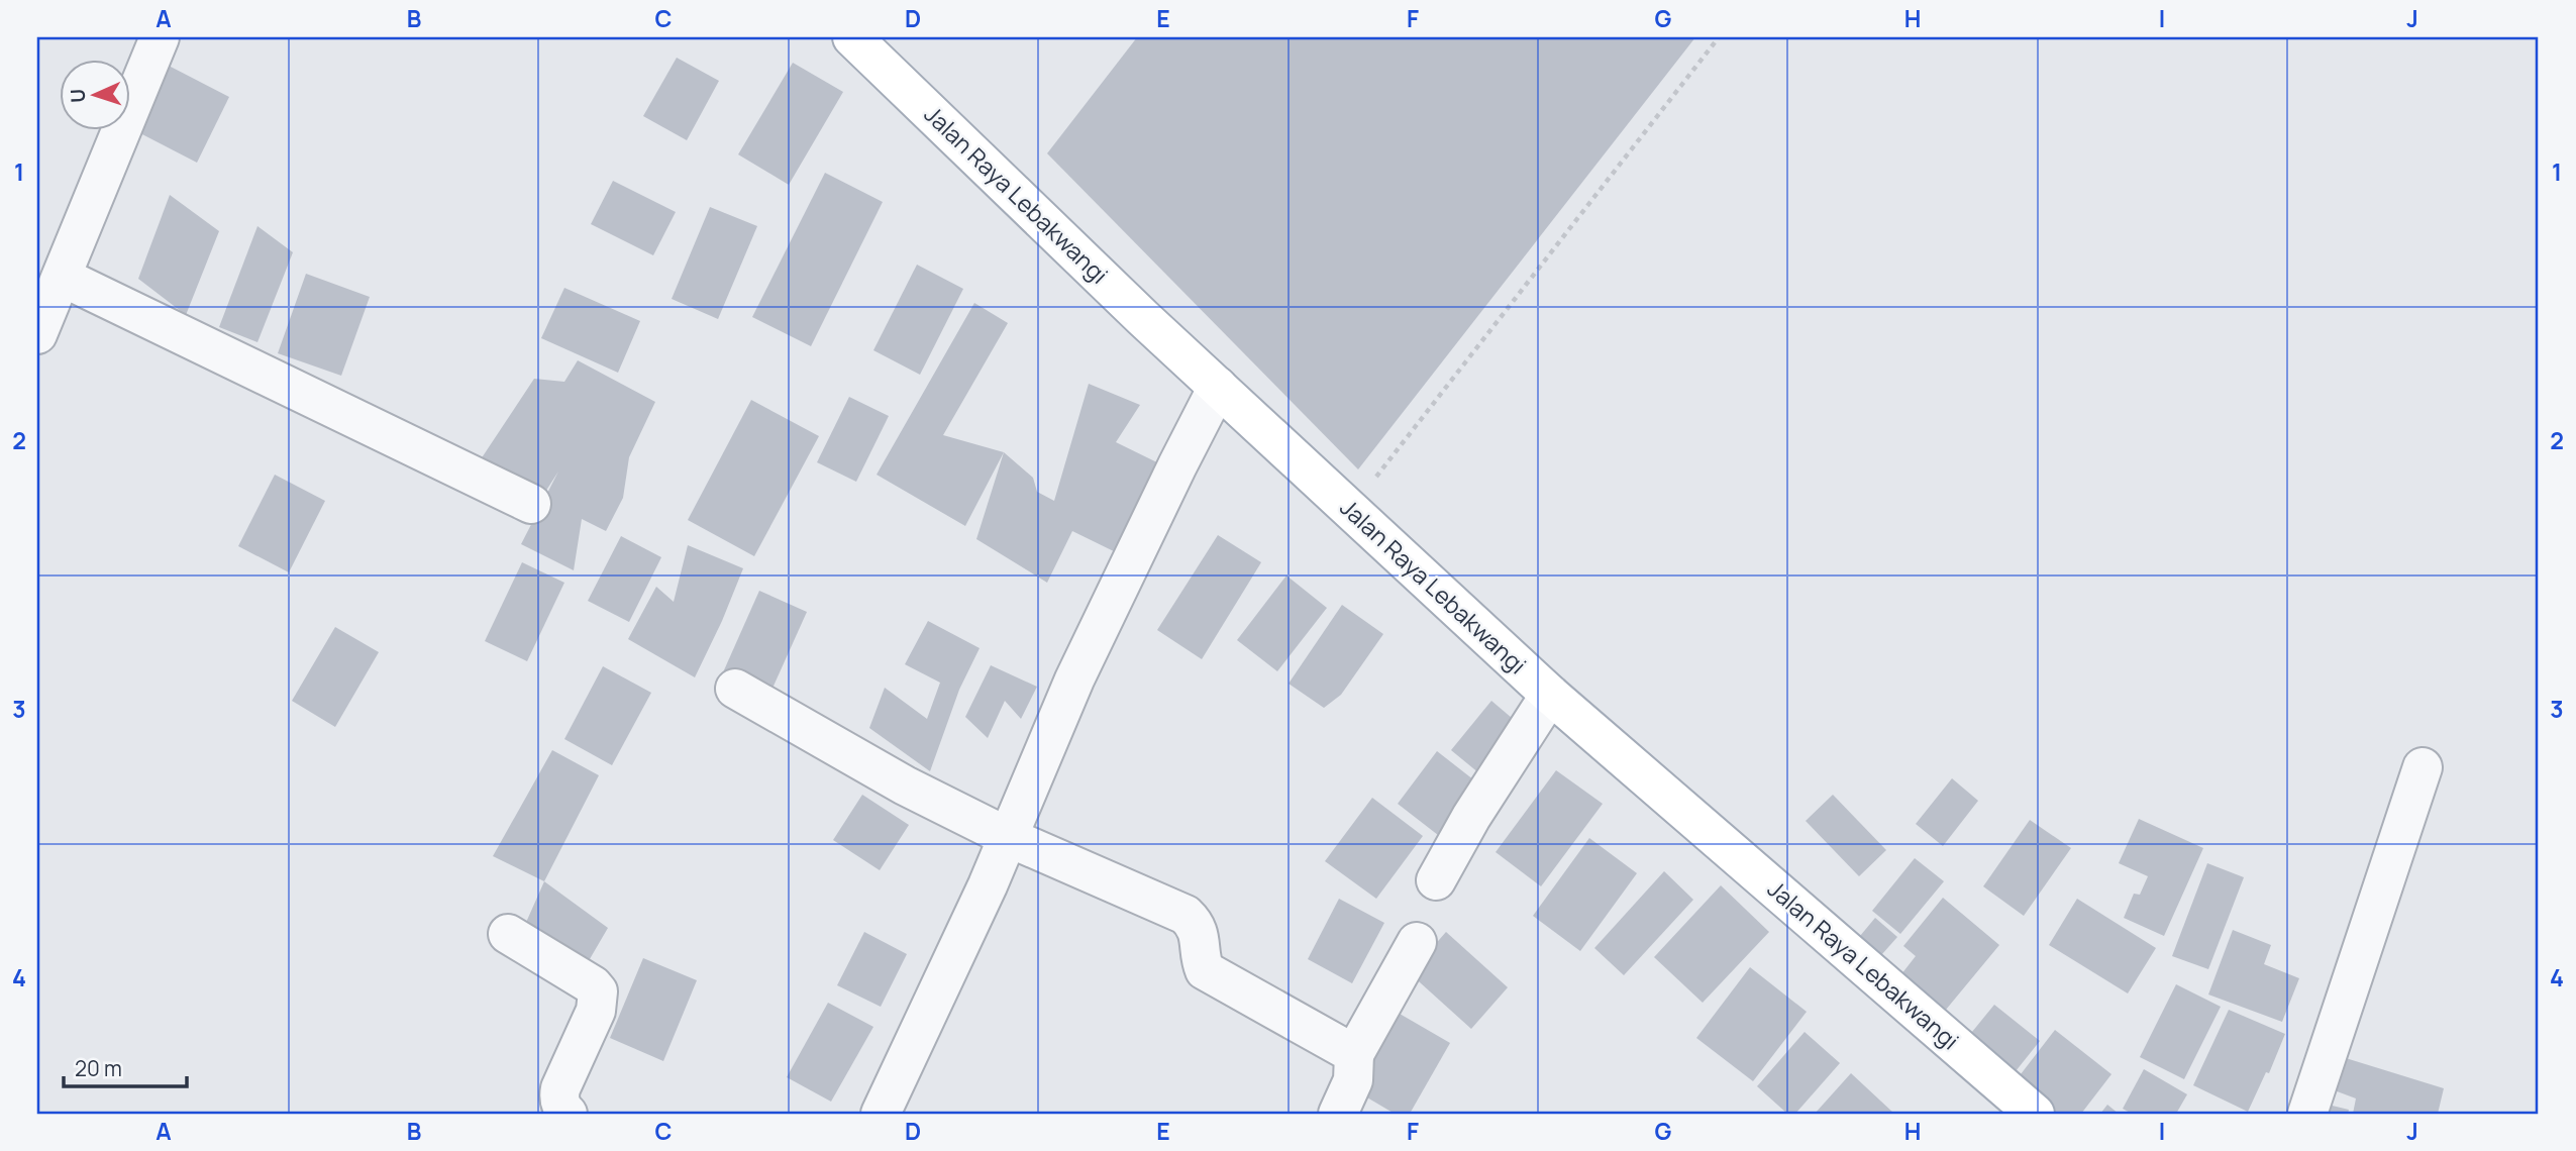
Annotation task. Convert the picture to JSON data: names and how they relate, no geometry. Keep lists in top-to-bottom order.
{
  "streets": {
    "main road": ["Jalan Raya Lebakwangi"]
  },
  "scale_bar": "20 m",
  "north": "left",
  "grid": {
    "columns": [
      "A",
      "B",
      "C",
      "D",
      "E",
      "F",
      "G",
      "H",
      "I",
      "J"
    ],
    "rows": [
      "1",
      "2",
      "3",
      "4"
    ]
  }
}
